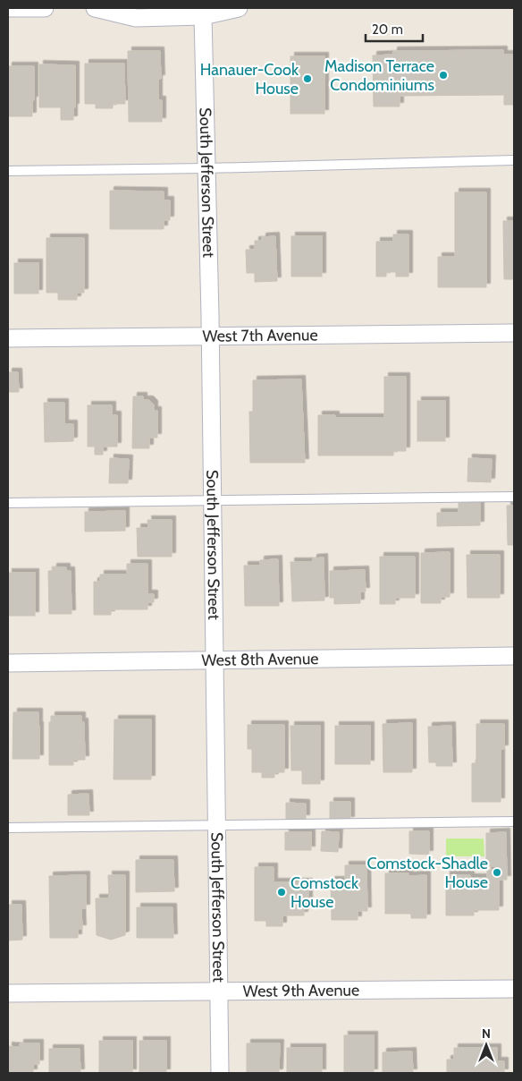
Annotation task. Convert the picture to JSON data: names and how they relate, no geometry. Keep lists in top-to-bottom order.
{
  "streets": {
    "street": [
      "South Jefferson Street",
      "West 7th Avenue",
      "West 8th Avenue",
      "West 9th Avenue"
    ]
  },
  "crossings": [
    ["South Jefferson Street", "West 7th Avenue"],
    ["South Jefferson Street", "West 8th Avenue"],
    ["South Jefferson Street", "West 9th Avenue"]
  ],
  "places": [
    "Madison Terrace Condominiums",
    "Hanauer-Cook House",
    "Comstock-Shadle House",
    "Comstock House"
  ],
  "scale_bar": "20 m",
  "north": "top"
}
